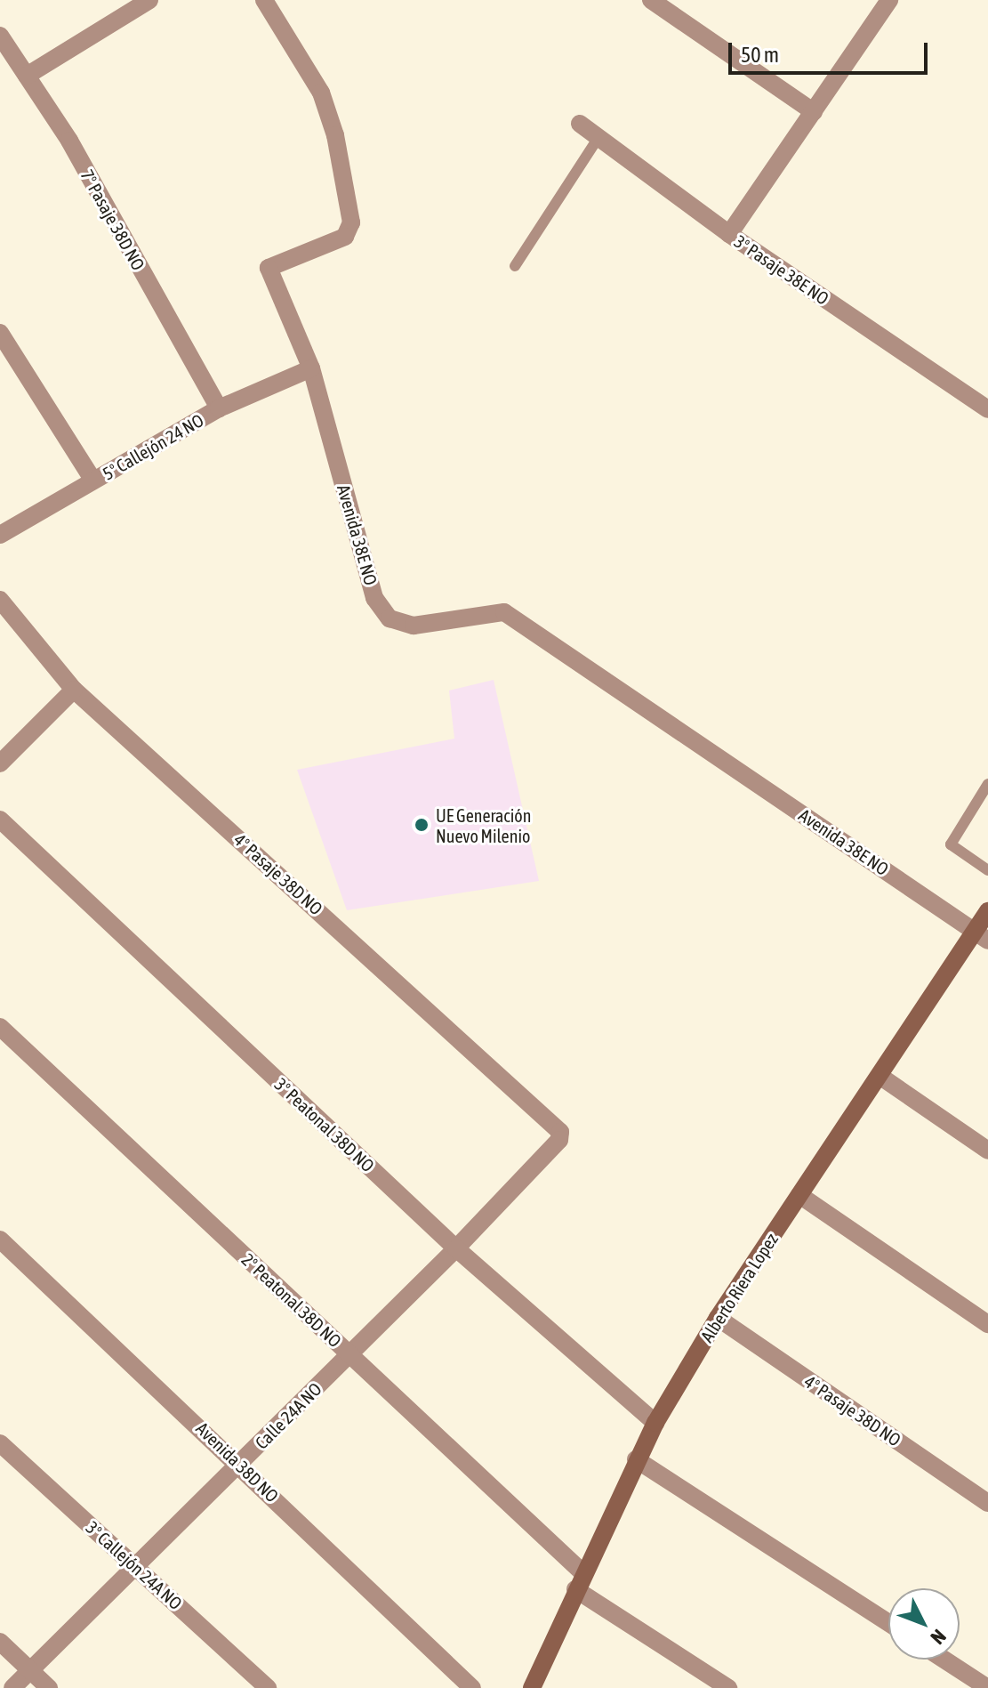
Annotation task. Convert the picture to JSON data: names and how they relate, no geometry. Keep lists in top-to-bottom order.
{
  "streets": {
    "main road": ["Alberto Riera Lopez"],
    "street": [
      "7° Pasaje 38D NO",
      "3° Pasaje 38E NO",
      "5° Callejón 24 NO",
      "Avenida 38E NO",
      "4° Pasaje 38D NO",
      "3° Peatonal 38D NO",
      "2° Peatonal 38D NO",
      "Calle 24A NO",
      "Avenida 38D NO",
      "3° Callejón 24A NO"
    ]
  },
  "crossings": [
    ["7° Pasaje 38D NO", "5° Callejón 24 NO"],
    ["5° Callejón 24 NO", "Avenida 38E NO"],
    ["Avenida 38E NO", "Alberto Riera Lopez"],
    ["4° Pasaje 38D NO", "Alberto Riera Lopez"],
    ["4° Pasaje 38D NO", "Calle 24A NO"],
    ["3° Peatonal 38D NO", "Alberto Riera Lopez"],
    ["3° Peatonal 38D NO", "Calle 24A NO"],
    ["Alberto Riera Lopez", "2° Peatonal 38D NO"],
    ["2° Peatonal 38D NO", "Calle 24A NO"],
    ["Calle 24A NO", "Avenida 38D NO"],
    ["Calle 24A NO", "3° Callejón 24A NO"]
  ],
  "places": ["UE Generación Nuevo Milenio"],
  "scale_bar": "50 m",
  "north": "bottom right"
}
